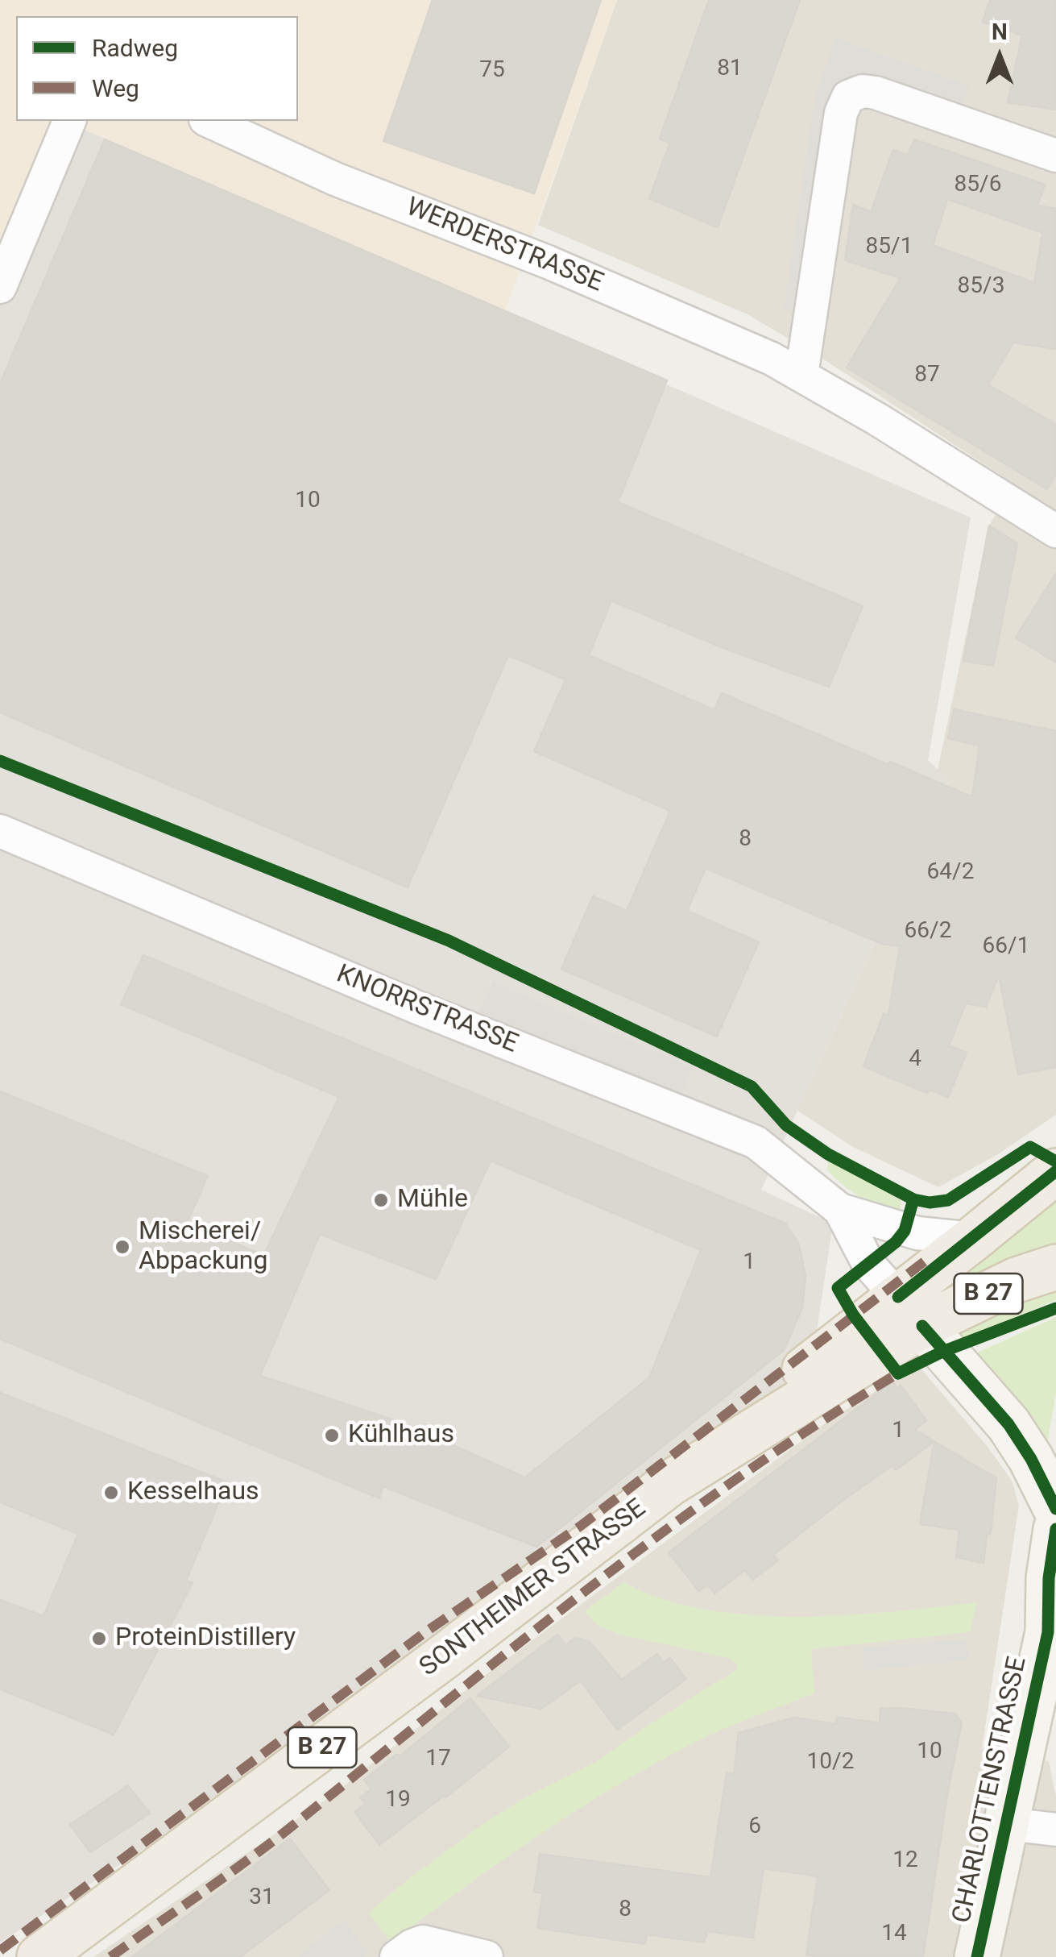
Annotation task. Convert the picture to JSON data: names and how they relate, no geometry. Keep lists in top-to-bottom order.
{
  "streets": {
    "main road": ["B 27", "SONTHEIMER STRASSE", "CHARLOTTENSTRASSE"],
    "street": ["WERDERSTRASSE", "KNORRSTRASSE"]
  },
  "crossings": [
    ["KNORRSTRASSE", "B 27"],
    ["KNORRSTRASSE", "SONTHEIMER STRASSE"],
    ["B 27", "SONTHEIMER STRASSE"]
  ],
  "places": [
    "Mühle",
    "Mischerei/ Abpackung",
    "Kühlhaus",
    "Kesselhaus",
    "ProteinDistillery"
  ],
  "house_numbers": [
    "81",
    "75",
    "85/6",
    "85/1",
    "85/3",
    "87",
    "10",
    "8",
    "64/2",
    "66/2",
    "66/1",
    "4",
    "1",
    "1",
    "10",
    "17",
    "10/2",
    "19",
    "6",
    "12",
    "31",
    "8",
    "14"
  ],
  "legend": ["Radweg", "Weg"],
  "north": "top"
}
